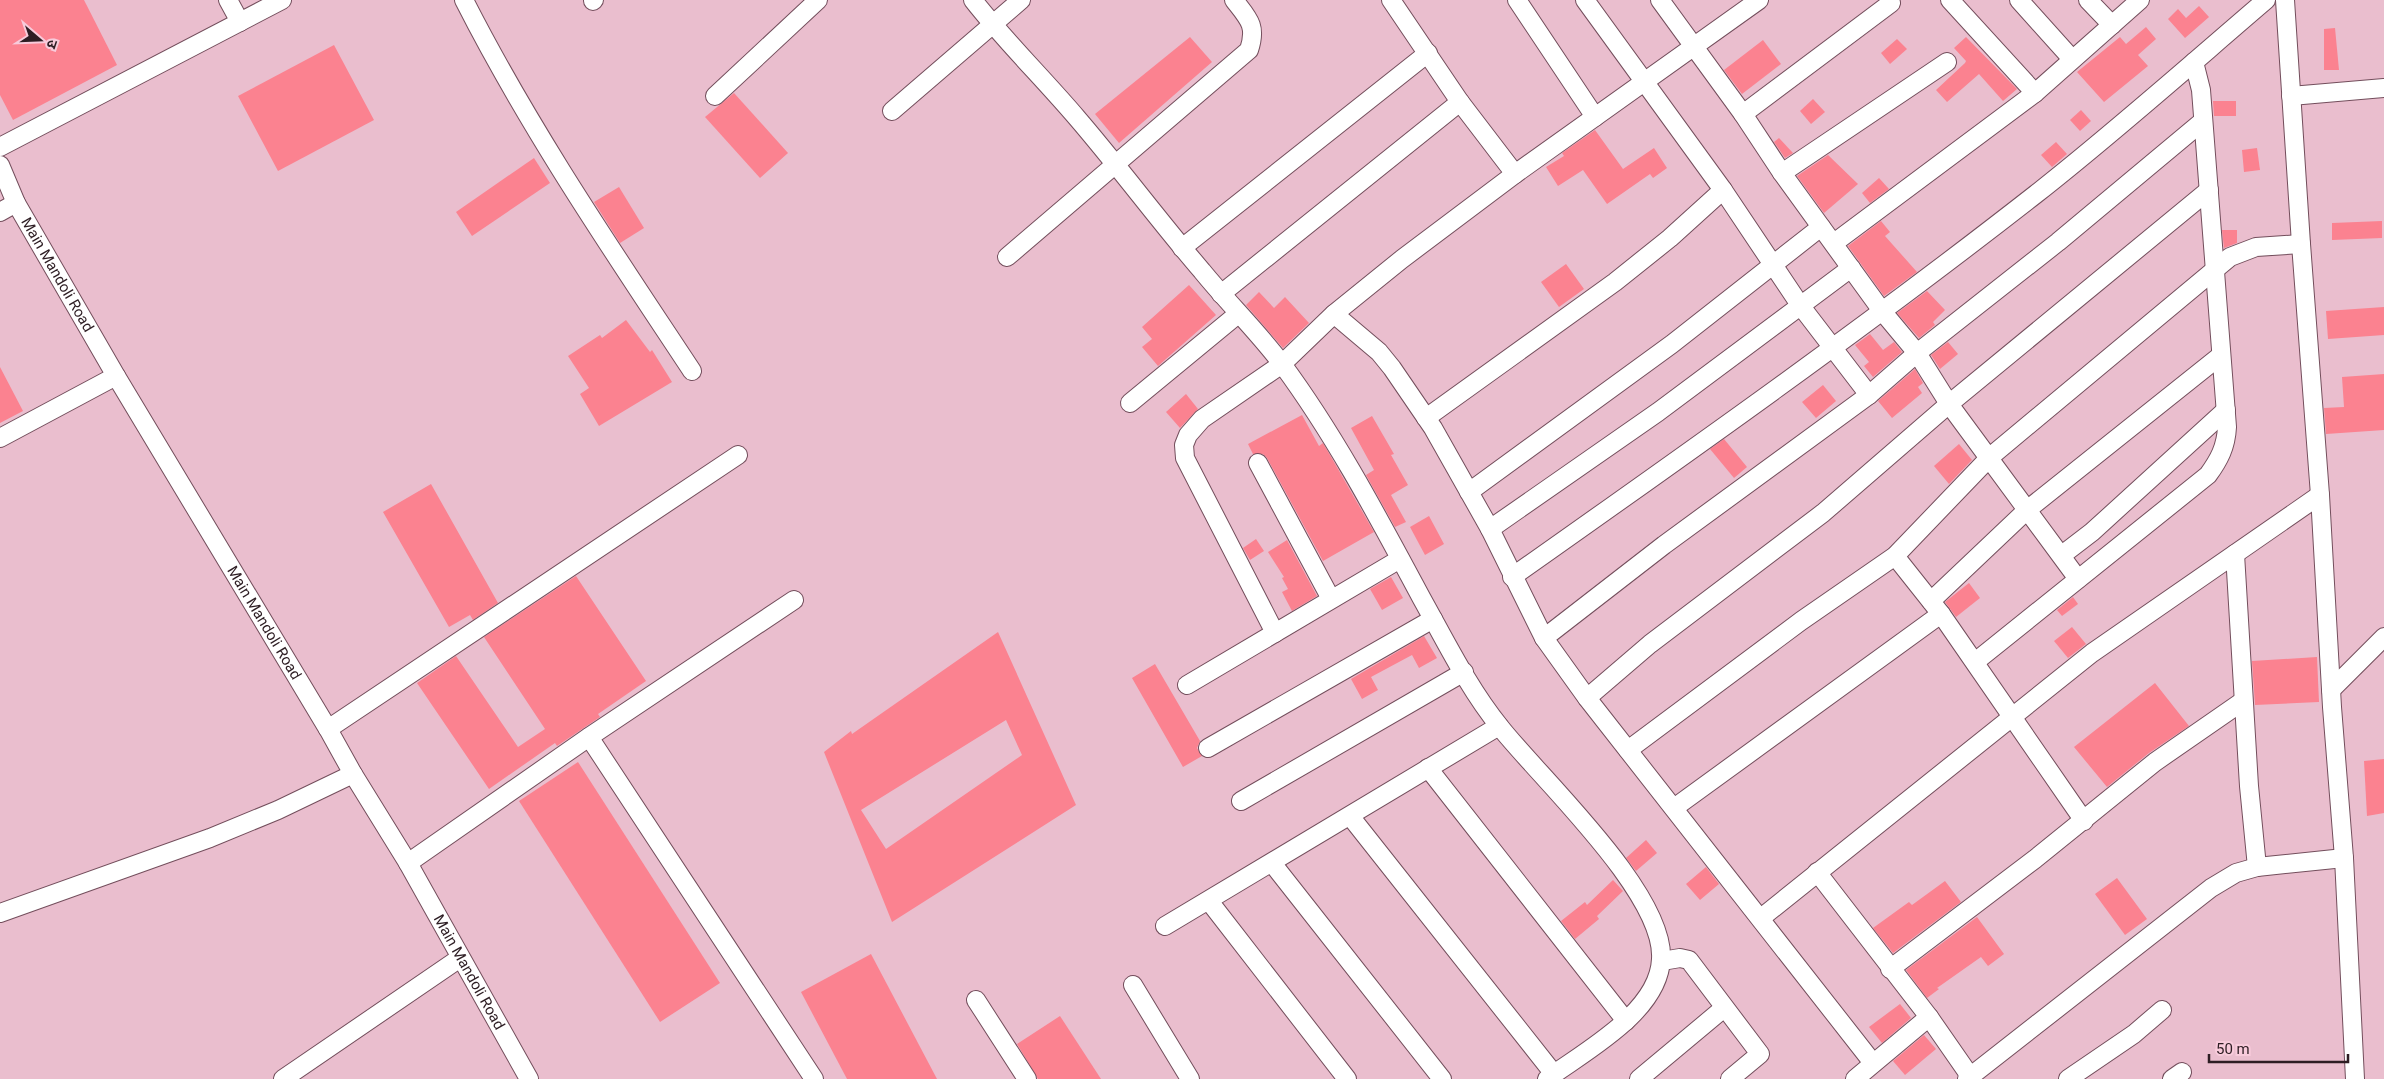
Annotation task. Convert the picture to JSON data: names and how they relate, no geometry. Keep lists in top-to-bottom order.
{
  "streets": {
    "street": ["Main Mandoli Road"]
  },
  "scale_bar": "50 m",
  "north": "right"
}
